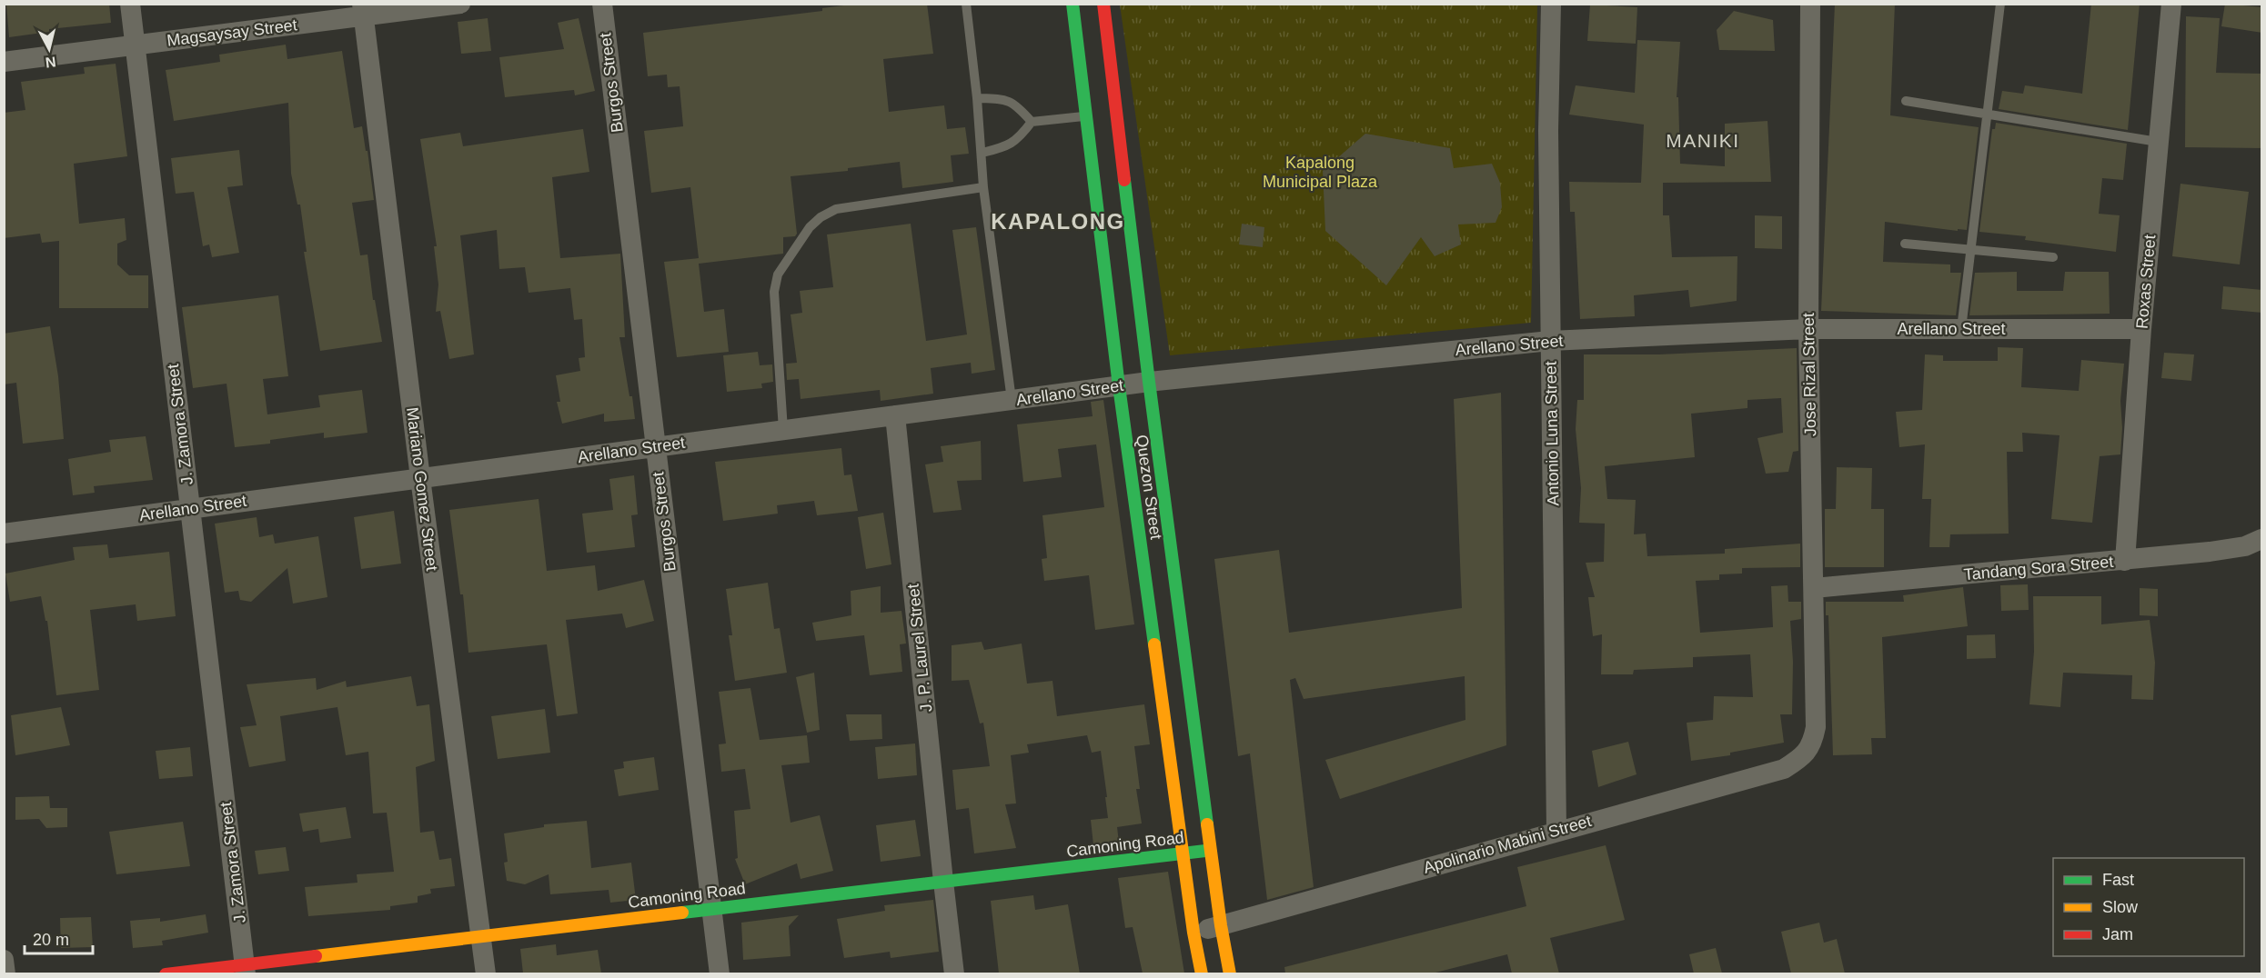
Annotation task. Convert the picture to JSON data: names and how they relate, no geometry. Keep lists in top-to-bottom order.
{
  "streets": {
    "main road": ["Quezon Street", "Camoning Road"],
    "street": [
      "Magsaysay Street",
      "Burgos Street",
      "Roxas Street",
      "Arellano Street",
      "Jose Rizal Street",
      "J. Zamora Street",
      "Antonio Luna Street",
      "Mariano Gomez Street",
      "Tandang Sora Street",
      "J. P. Laurel Street",
      "Apolinario Mabini Street"
    ]
  },
  "crossings": [
    ["Magsaysay Street", "J. Zamora Street"],
    ["Magsaysay Street", "Mariano Gomez Street"],
    ["Burgos Street", "Arellano Street"],
    ["Burgos Street", "Camoning Road"],
    ["Roxas Street", "Arellano Street"],
    ["Roxas Street", "Tandang Sora Street"],
    ["Arellano Street", "Jose Rizal Street"],
    ["Arellano Street", "J. Zamora Street"],
    ["Arellano Street", "Antonio Luna Street"],
    ["Arellano Street", "Quezon Street"],
    ["Arellano Street", "Mariano Gomez Street"],
    ["Arellano Street", "J. P. Laurel Street"],
    ["Jose Rizal Street", "Tandang Sora Street"],
    ["Jose Rizal Street", "Apolinario Mabini Street"],
    ["J. Zamora Street", "Camoning Road"],
    ["Antonio Luna Street", "Apolinario Mabini Street"],
    ["Quezon Street", "Camoning Road"],
    ["Quezon Street", "Apolinario Mabini Street"],
    ["Mariano Gomez Street", "Camoning Road"],
    ["J. P. Laurel Street", "Camoning Road"]
  ],
  "districts": ["MANIKI", "KAPALONG"],
  "parks": ["Kapalong Municipal Plaza"],
  "legend": ["Fast", "Slow", "Jam"],
  "scale_bar": "20 m",
  "north": "bottom"
}
